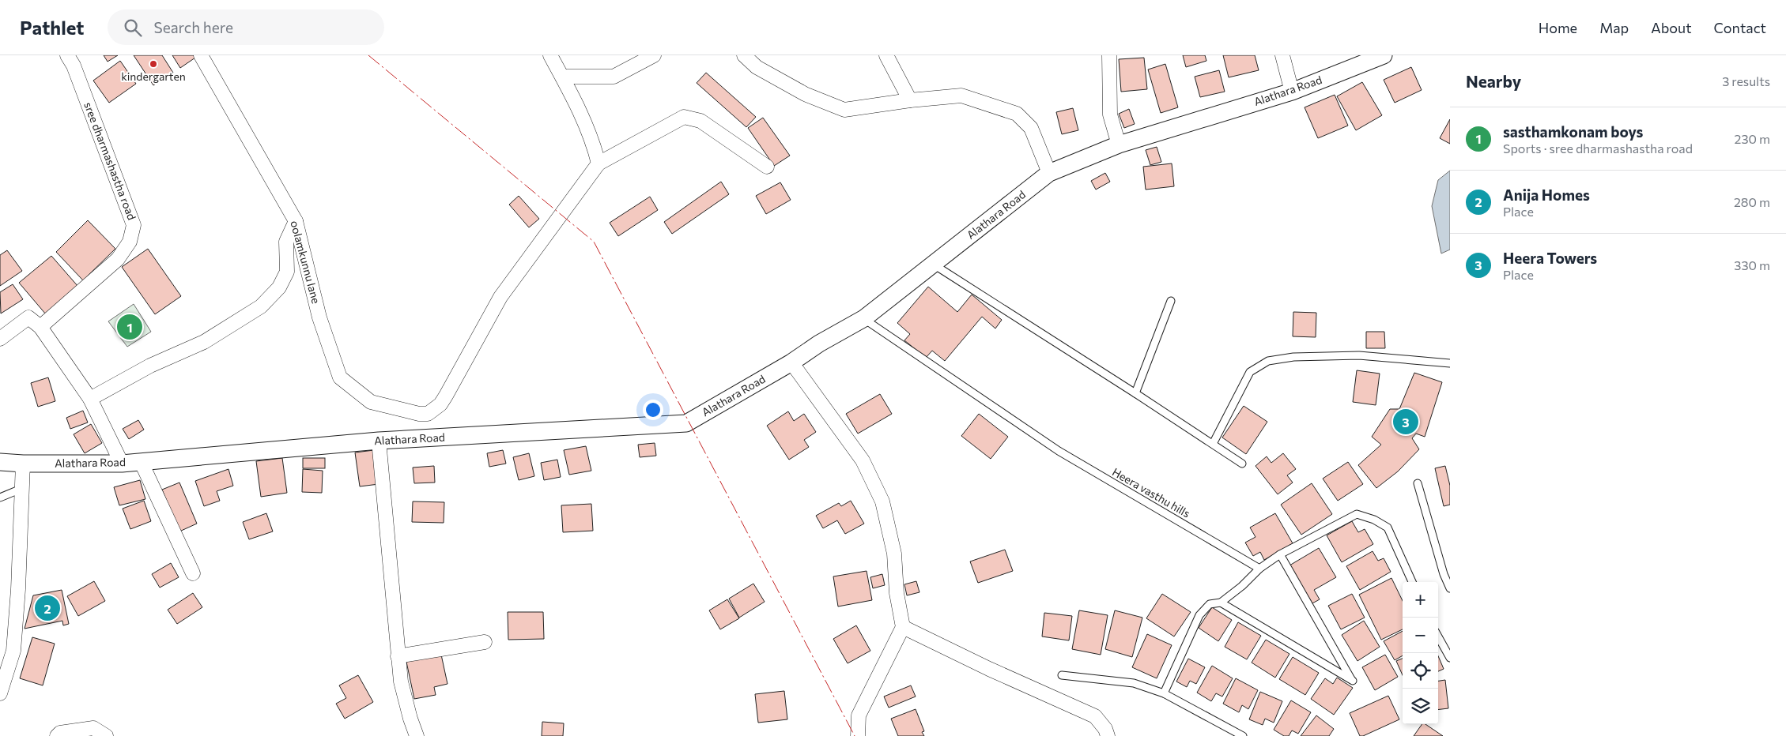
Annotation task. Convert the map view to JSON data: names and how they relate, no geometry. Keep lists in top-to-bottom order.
{
  "streets": {
    "street": ["Alathara Road", "sree dharmashastha road", "oolamkunnu lane"],
    "lane": ["Heera vasthu hills"]
  },
  "crossings": [
    ["Alathara Road", "Heera vasthu hills"]
  ],
  "places": ["kindergarten"],
  "page": {
    "header": "Pathlet",
    "search": "Search here",
    "nav": [
      "Home",
      "Map",
      "About",
      "Contact"
    ],
    "heading": ["Nearby", "3 results"],
    "list": [
      {
        "mark": "1",
        "name": "sasthamkonam boys",
        "note": "Sports · sree dharmashastha road",
        "value": "230 m"
      },
      {
        "mark": "2",
        "name": "Anija Homes",
        "note": "Place",
        "value": "280 m"
      },
      {
        "mark": "3",
        "name": "Heera Towers",
        "note": "Place",
        "value": "330 m"
      }
    ],
    "pins": ["1", "3", "2"],
    "map_buttons": ["+", "−"]
  }
}
